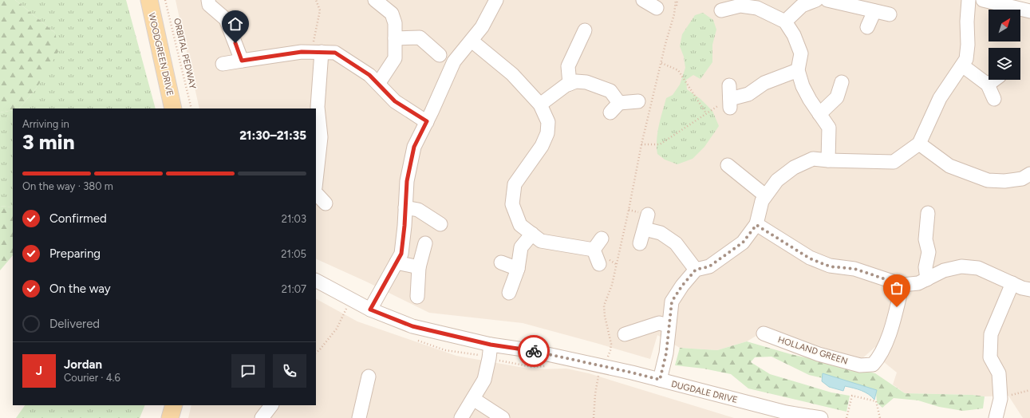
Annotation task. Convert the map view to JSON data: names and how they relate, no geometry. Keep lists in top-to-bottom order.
{
  "streets": {
    "main road": ["WOODGREEN DRIVE"],
    "street": ["HOLLAND GREEN", "DUGDALE DRIVE"],
    "path": ["ORBITAL PEDWAY"]
  },
  "north": "top right",
  "page": {
    "heading": ["3 min", "Arriving in", "21:30–21:35"],
    "panel": ["Jordan", "Courier · 4.6"],
    "bar": "On the way · 380 m",
    "list": [
      ["Confirmed", "21:03"],
      ["Preparing", "21:05"],
      ["On the way", "21:07"],
      "Delivered"
    ],
    "round": "J"
  }
}
